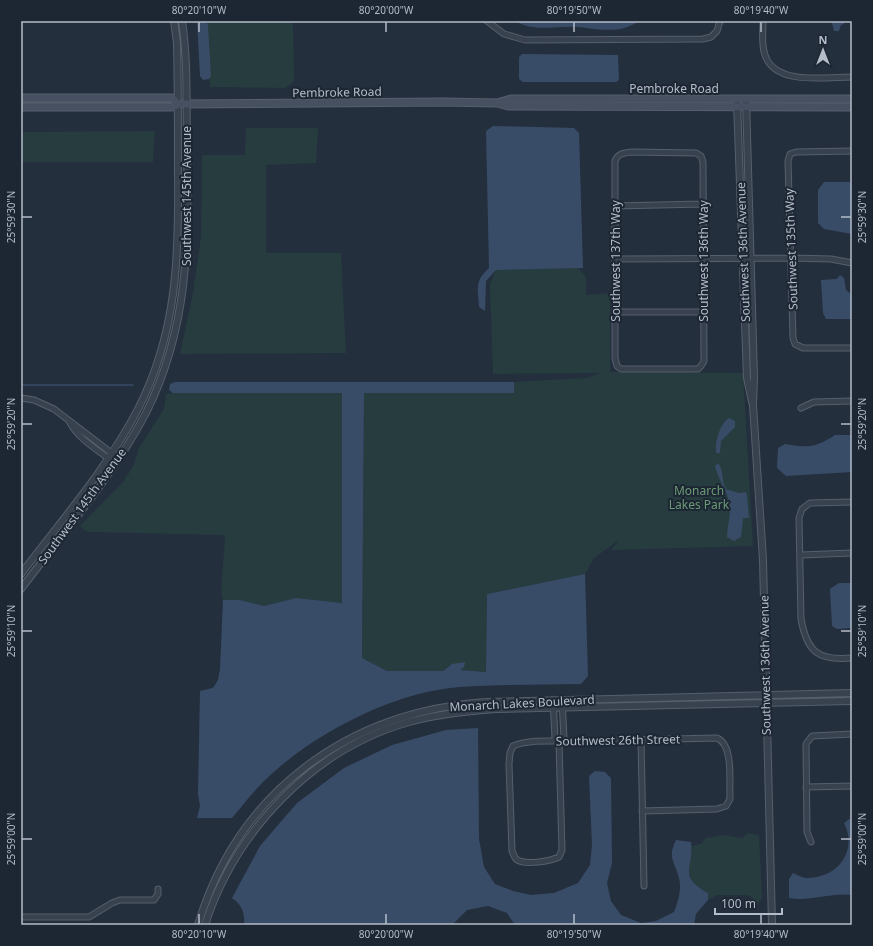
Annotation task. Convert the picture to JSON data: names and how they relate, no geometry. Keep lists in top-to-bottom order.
{
  "streets": {
    "main road": ["Pembroke Road"],
    "street": [
      "Southwest 145th Avenue",
      "Southwest 135th Way",
      "Southwest 136th Avenue",
      "Southwest 137th Way",
      "Southwest 136th Way",
      "Monarch Lakes Boulevard",
      "Southwest 26th Street"
    ]
  },
  "crossings": [
    ["Pembroke Road", "Southwest 145th Avenue"],
    ["Pembroke Road", "Southwest 136th Avenue"],
    ["Southwest 136th Avenue", "Monarch Lakes Boulevard"],
    ["Southwest 137th Way", "Southwest 136th Way"]
  ],
  "parks": ["Monarch Lakes Park"],
  "scale_bar": "100 m",
  "north": "top",
  "coordinates": [
    "80°20'10\"W",
    "80°20'00\"W",
    "80°19'50\"W",
    "80°19'40\"W",
    "25°59'30\"N",
    "25°59'20\"N",
    "25°59'10\"N",
    "25°59'00\"N"
  ]
}
